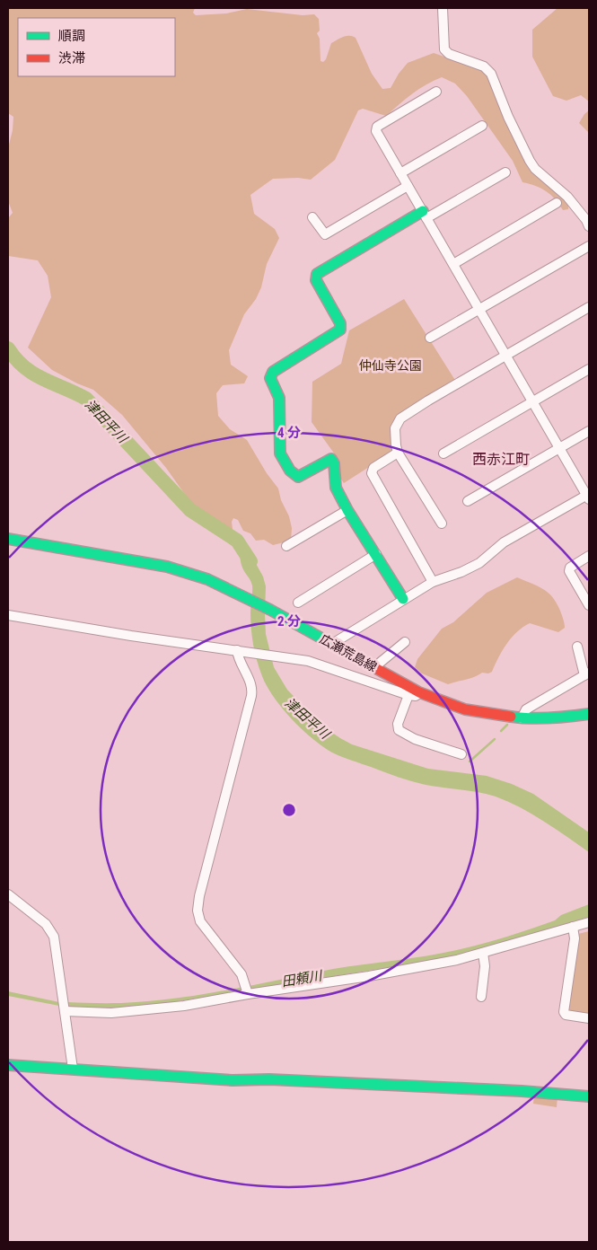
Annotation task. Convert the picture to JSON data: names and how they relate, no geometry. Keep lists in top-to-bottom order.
{
  "streets": {
    "street": ["広瀬荒島線"]
  },
  "districts": ["西赤江町"],
  "water": ["津田平川", "田頼川"],
  "parks": ["仲仙寺公園"],
  "legend": ["順調", "渋滞"],
  "rings": ["4 分", "2 分"]
}
